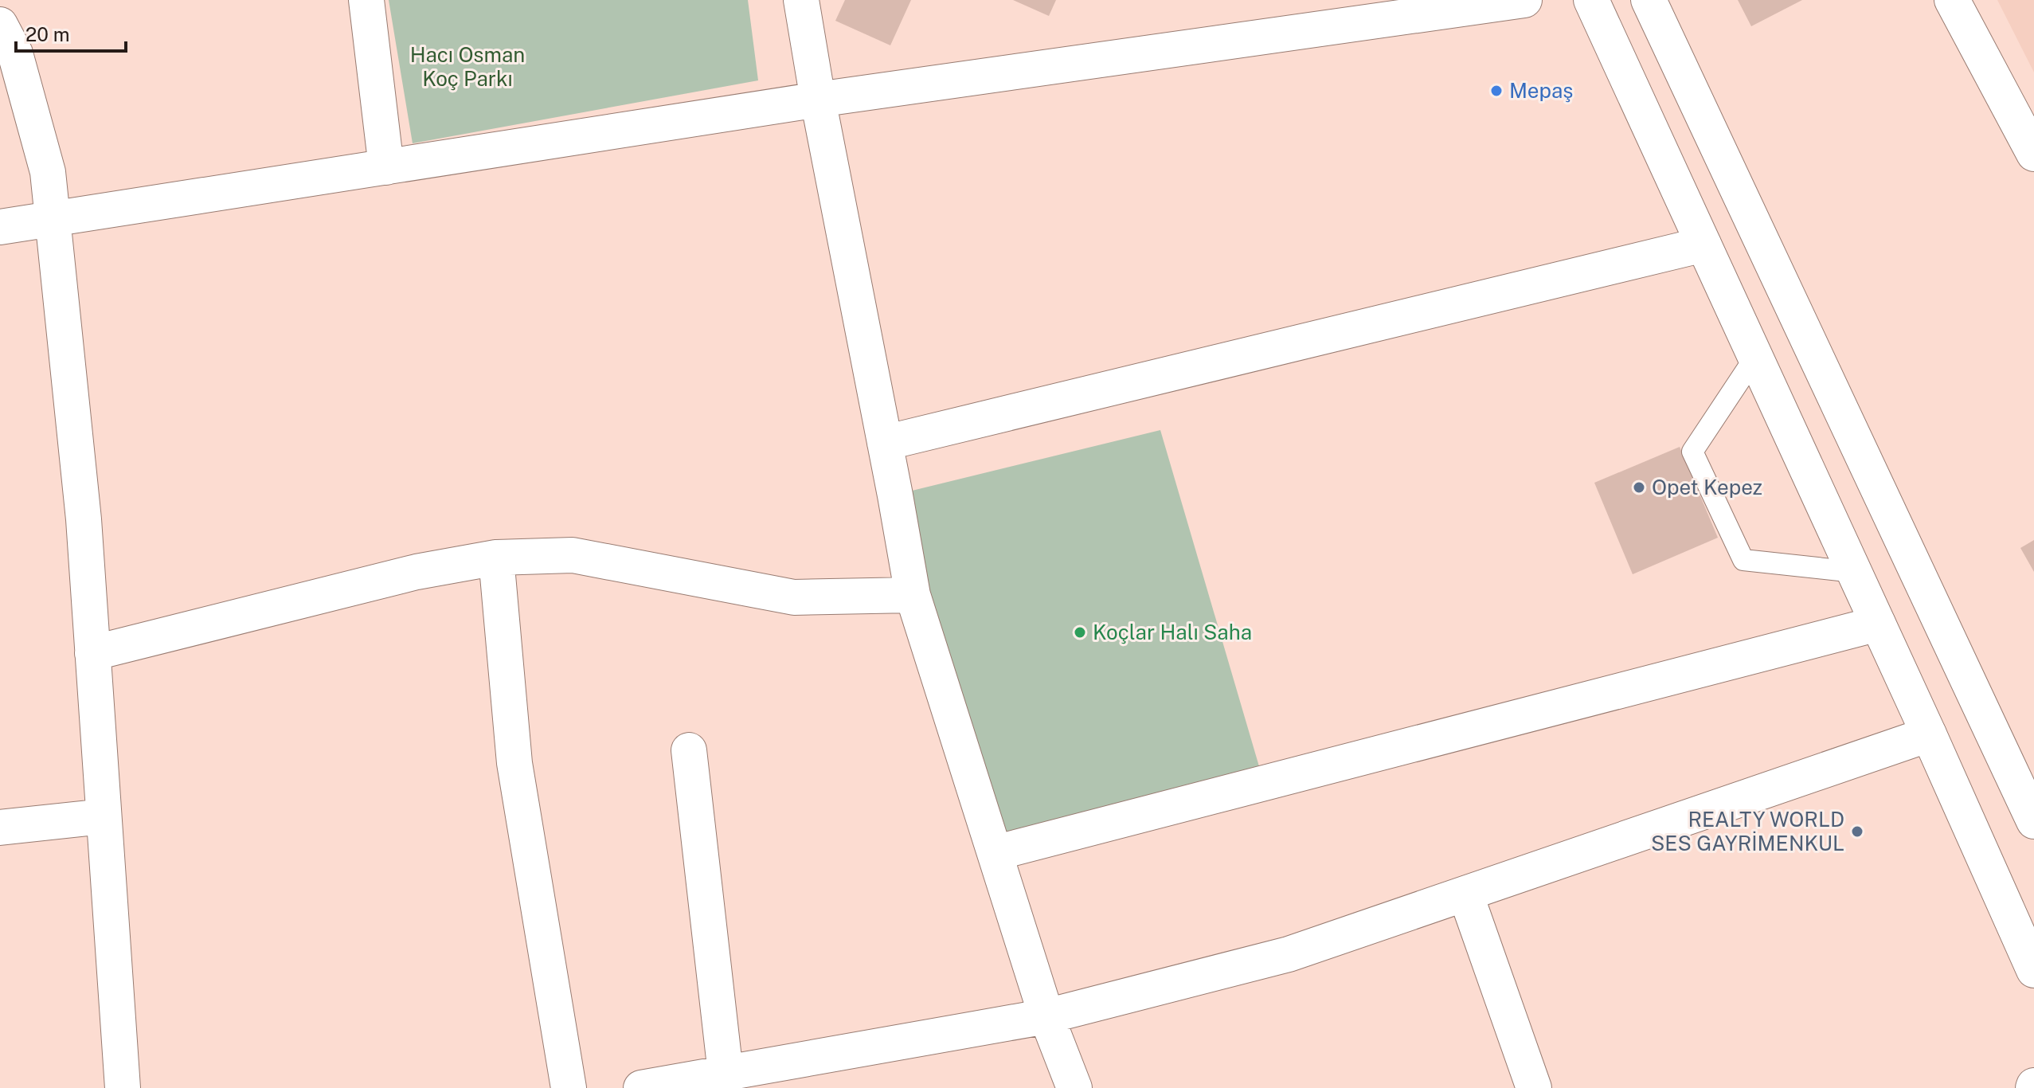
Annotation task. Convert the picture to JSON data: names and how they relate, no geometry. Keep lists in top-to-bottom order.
{
  "parks": ["Hacı Osman Koç Parkı"],
  "places": [
    "Mepaş",
    "Opet Kepez",
    "Koçlar Halı Saha",
    "REALTY WORLD SES GAYRİMENKUL"
  ],
  "scale_bar": "20 m"
}
